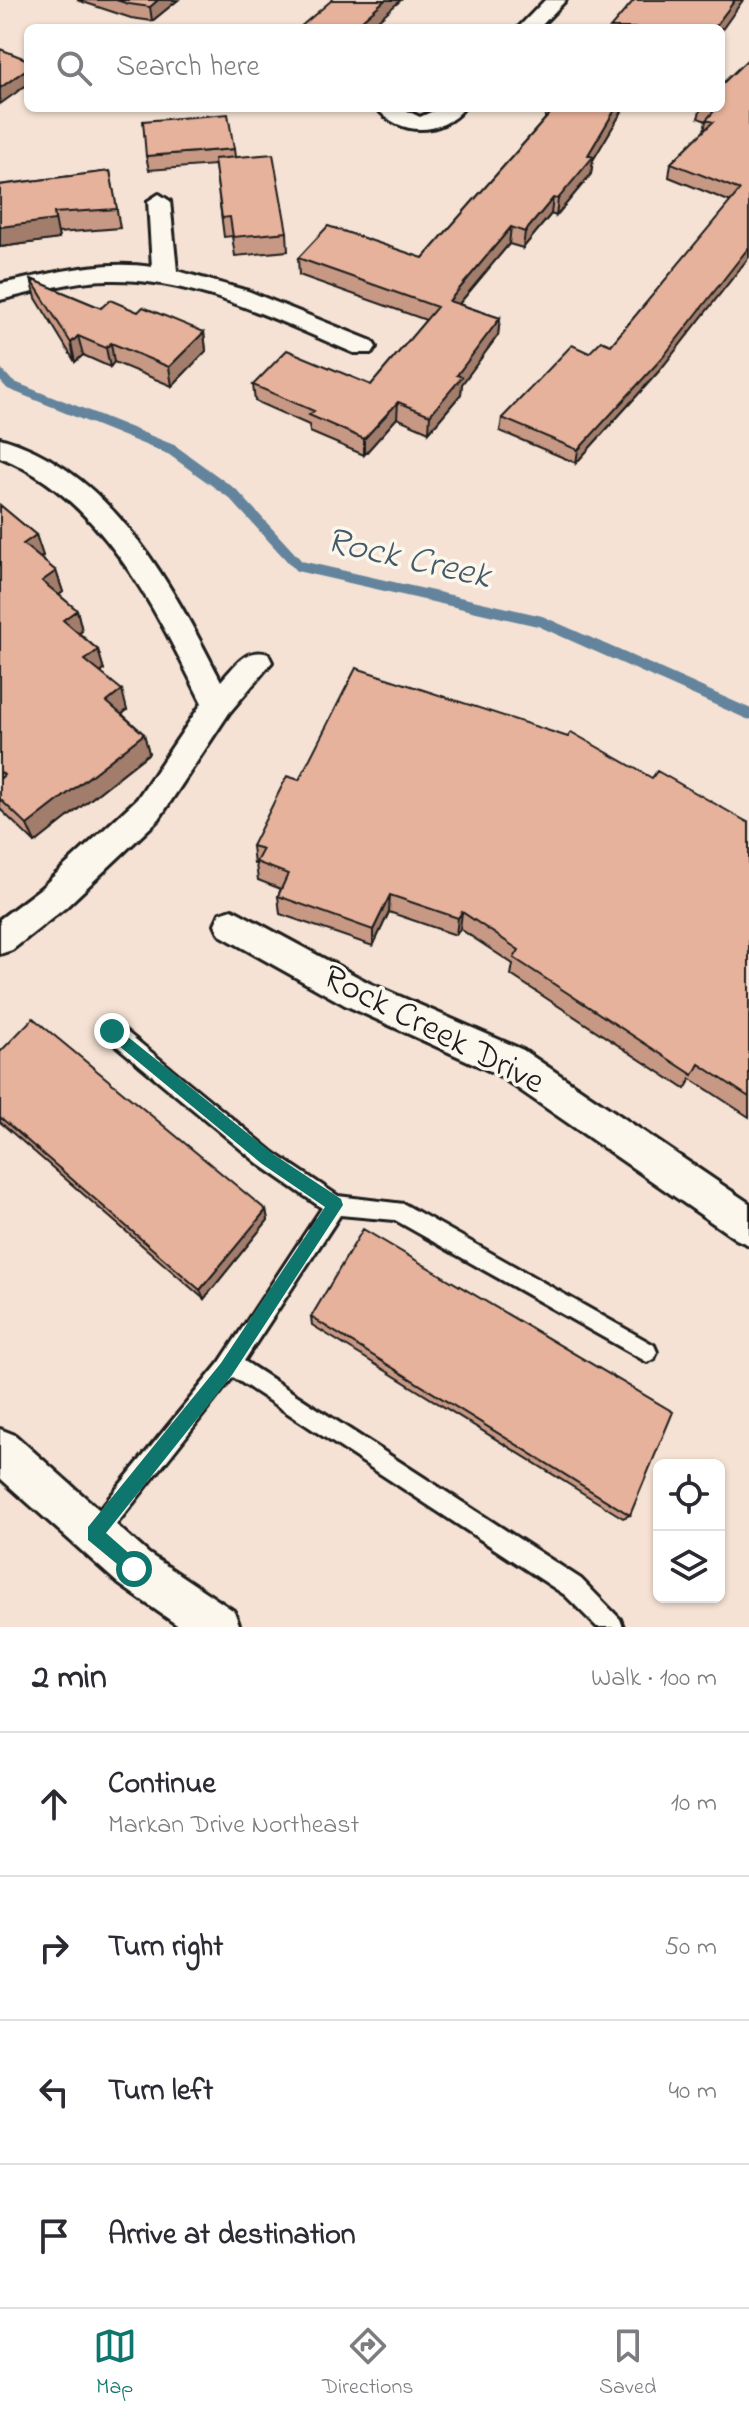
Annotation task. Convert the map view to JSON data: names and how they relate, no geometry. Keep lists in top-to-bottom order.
{
  "streets": {
    "street": ["Rock Creek Drive"]
  },
  "water": ["Rock Creek"],
  "page": {
    "search": "Search here",
    "heading": ["2 min", "Walk · 100 m"],
    "list": [
      ["Continue", "Markan Drive Northeast", "10 m"],
      ["Turn right", "50 m"],
      ["Turn left", "40 m"],
      "Arrive at destination"
    ],
    "nav": ["Map", "Directions", "Saved"]
  }
}
